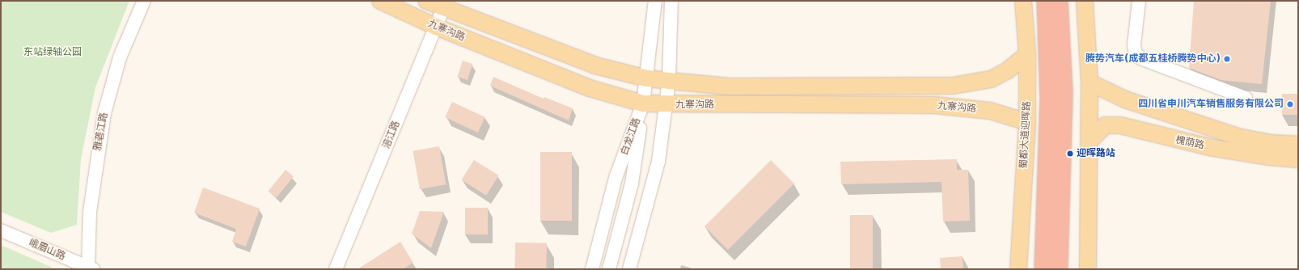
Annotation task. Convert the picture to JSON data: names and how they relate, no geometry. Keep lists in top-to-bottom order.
{
  "streets": {
    "main road": ["九寨沟路", "蜀都大道迎晖路", "槐荫路"],
    "street": [
      "雅砻江路",
      "涪江路",
      "白龙江路",
      "峨眉山路"
    ]
  },
  "crossings": [
    ["九寨沟路", "涪江路"],
    ["九寨沟路", "蜀都大道迎晖路"],
    ["九寨沟路", "白龙江路"],
    ["雅砻江路", "峨眉山路"]
  ],
  "parks": ["东站绿轴公园"],
  "places": ["腾势汽车(成都五桂桥腾势中心)", "四川省申川汽车销售服务有限公司", "迎晖路站"]
}
